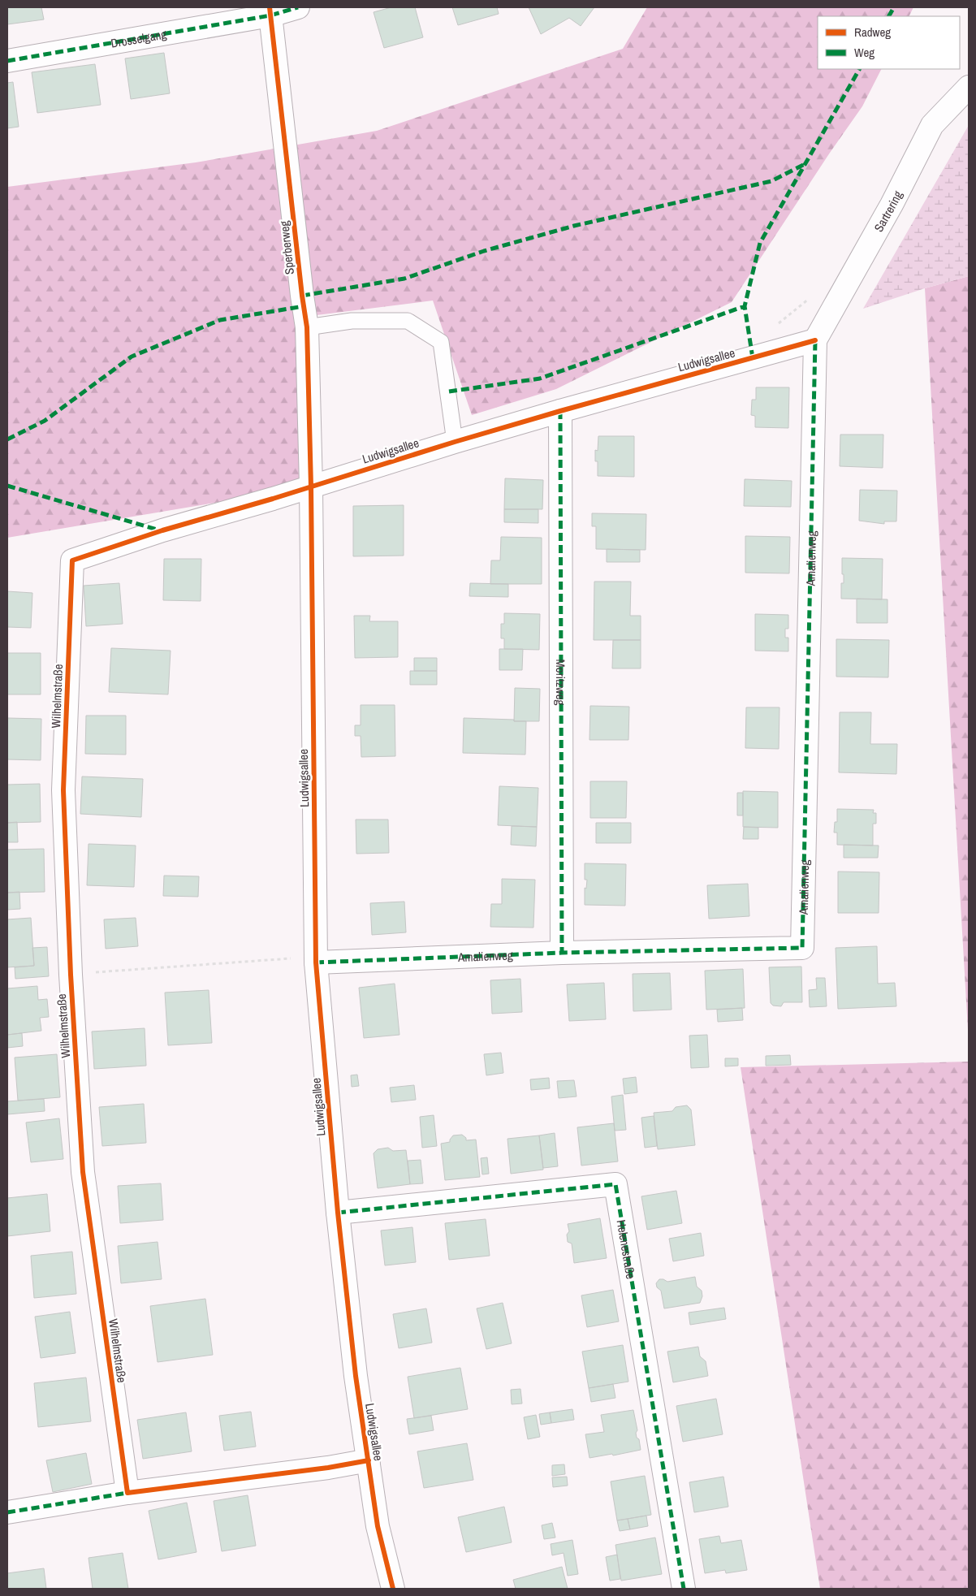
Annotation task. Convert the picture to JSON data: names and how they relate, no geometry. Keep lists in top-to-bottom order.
{
  "streets": {
    "street": [
      "Drosselgang",
      "Sartrering",
      "Sperberweg",
      "Ludwigsallee",
      "Amalienweg",
      "Moritzweg",
      "Wilhelmstraße",
      "Helenestraße"
    ]
  },
  "crossings": [
    ["Drosselgang", "Sperberweg"],
    ["Sartrering", "Ludwigsallee"],
    ["Sartrering", "Amalienweg"],
    ["Sperberweg", "Ludwigsallee"],
    ["Sperberweg", "Wilhelmstraße"],
    ["Ludwigsallee", "Amalienweg"],
    ["Ludwigsallee", "Moritzweg"],
    ["Ludwigsallee", "Wilhelmstraße"],
    ["Ludwigsallee", "Helenestraße"],
    ["Amalienweg", "Moritzweg"]
  ],
  "legend": ["Radweg", "Weg"]
}
